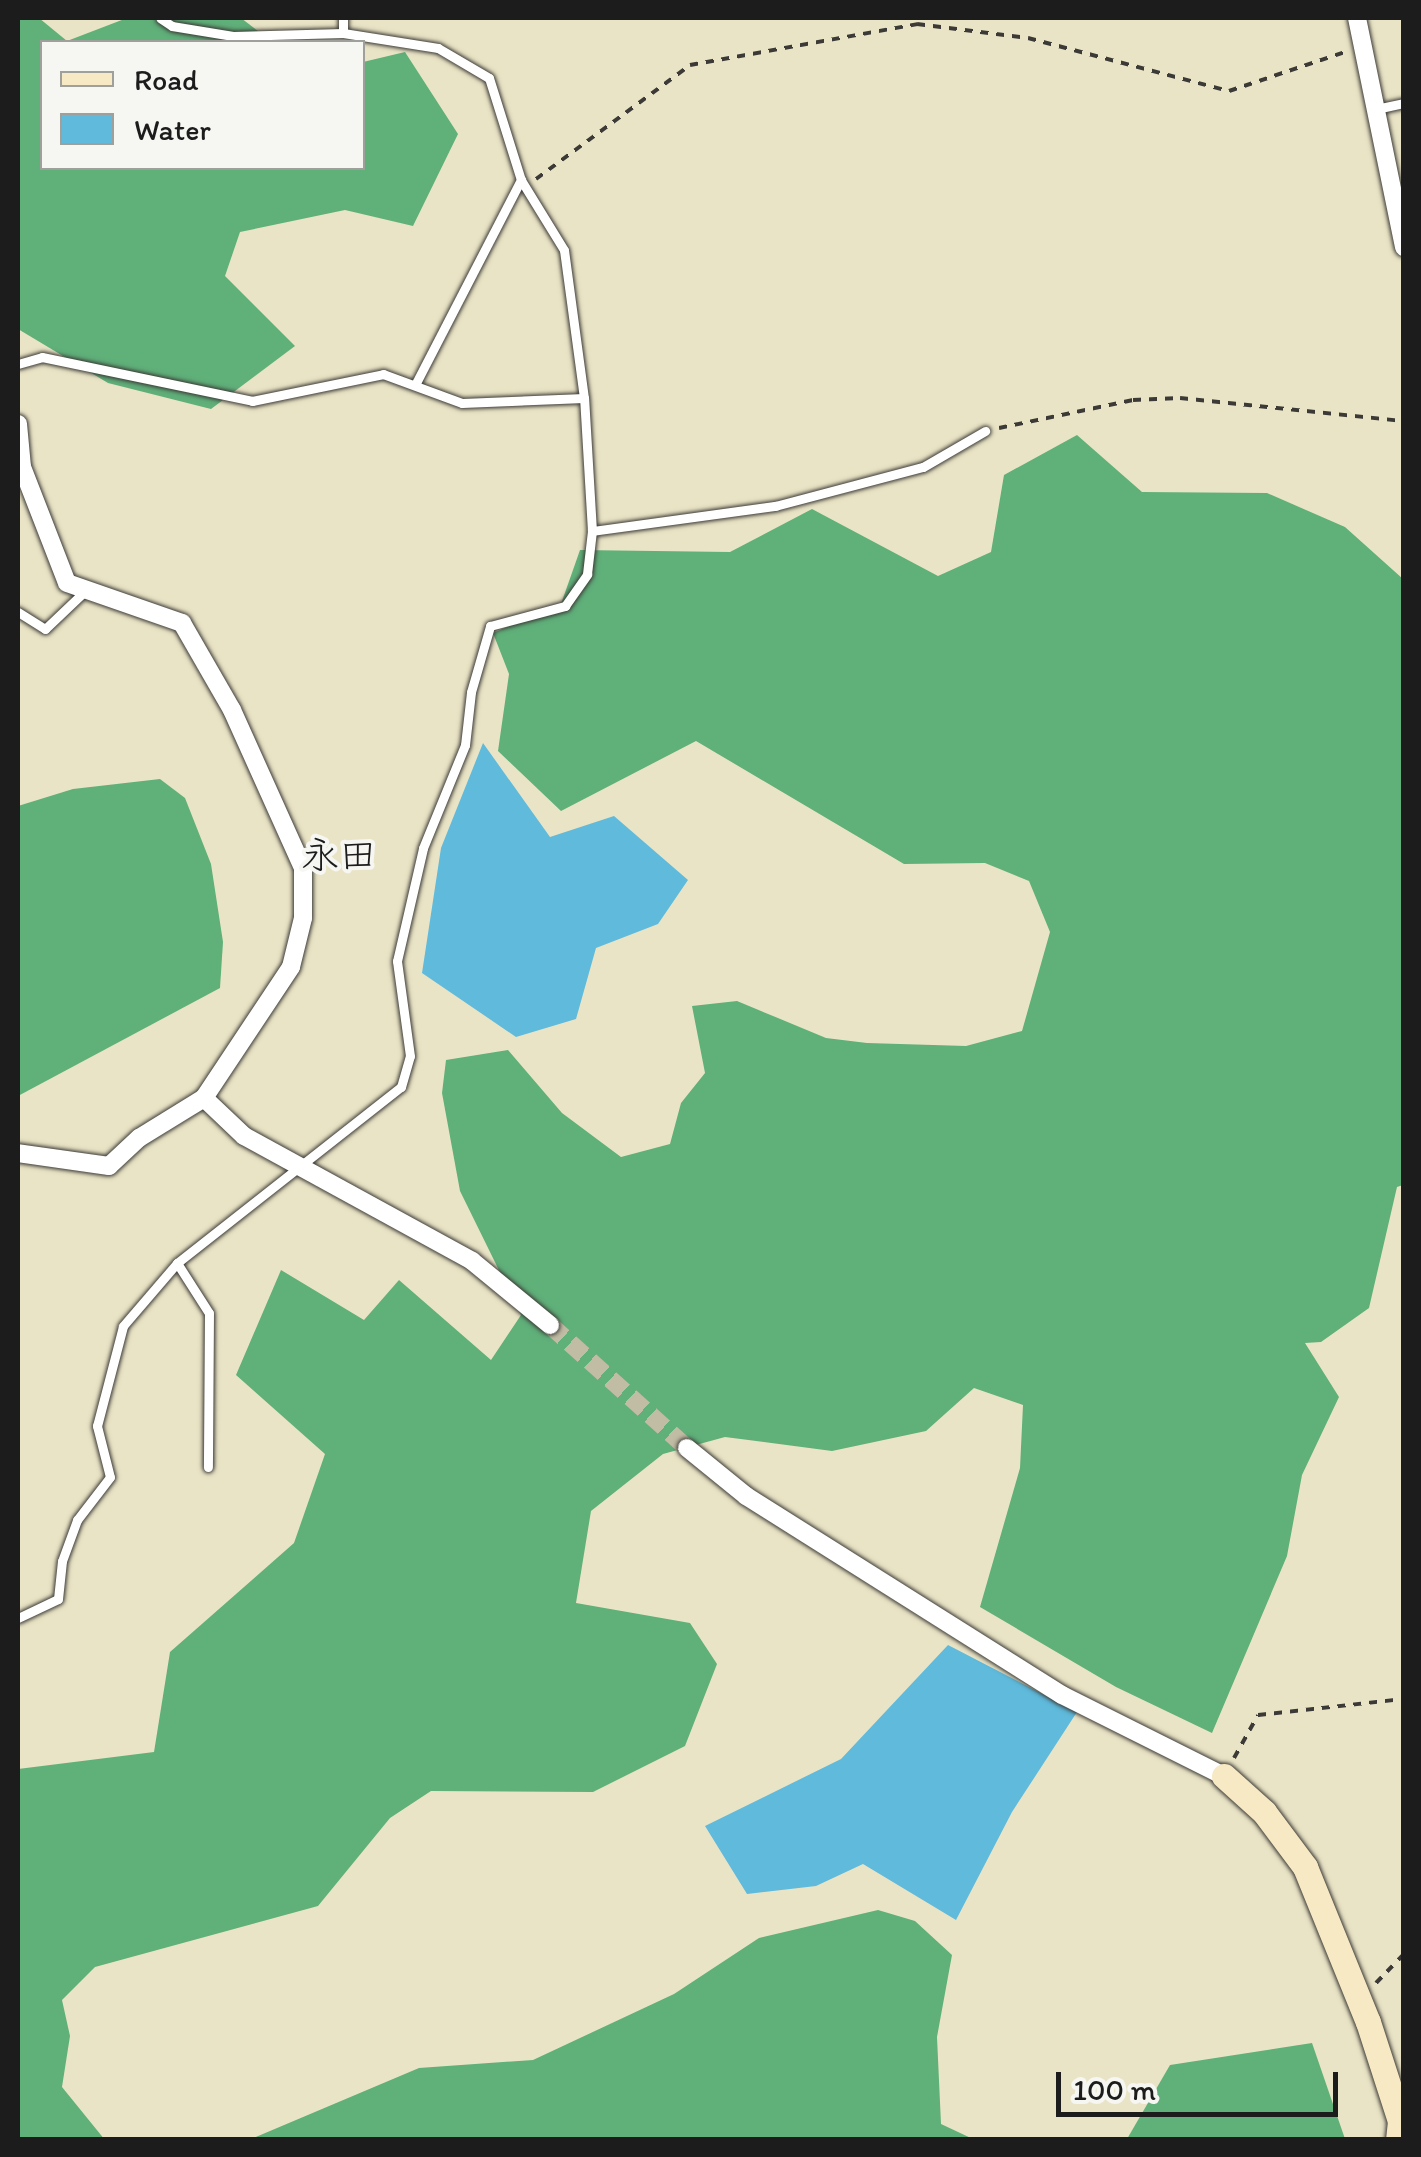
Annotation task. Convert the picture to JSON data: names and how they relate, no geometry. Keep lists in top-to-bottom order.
{
  "districts": ["永田"],
  "legend": ["Road", "Water"],
  "scale_bar": "100 m"
}
